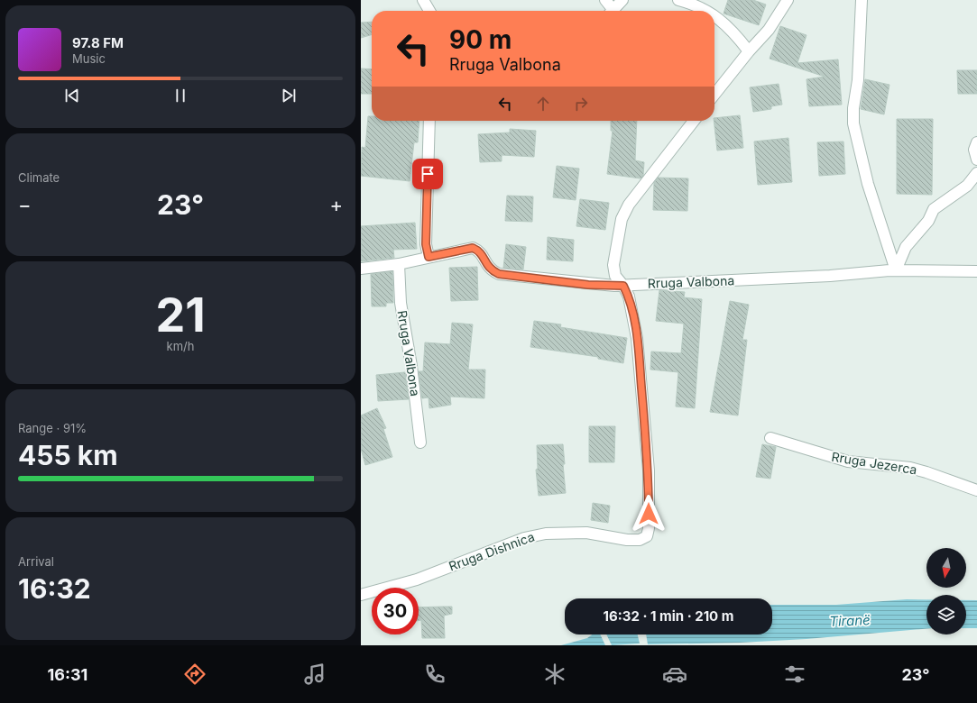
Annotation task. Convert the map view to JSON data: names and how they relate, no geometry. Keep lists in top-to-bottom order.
{
  "streets": {
    "street": ["Rruga Valbona", "Rruga Jezerca", "Rruga Dishnica"]
  },
  "crossings": [
    ["Rruga Valbona", "Rruga Dishnica"]
  ],
  "water": ["Tiranë"],
  "north": "bottom",
  "page": {
    "turn": ["90 m", "Rruga Valbona"],
    "song": ["97.8 FM", "Music"],
    "tile": [
      "Climate",
      ["21", "km/h"],
      ["Range · 91%", "455 km"],
      ["Arrival", "16:32"]
    ],
    "heat": ["−", "23°", "+"],
    "limit": "30",
    "trip": "16:32 · 1 min · 210 m",
    "tabs": ["16:31", "23°"]
  }
}
